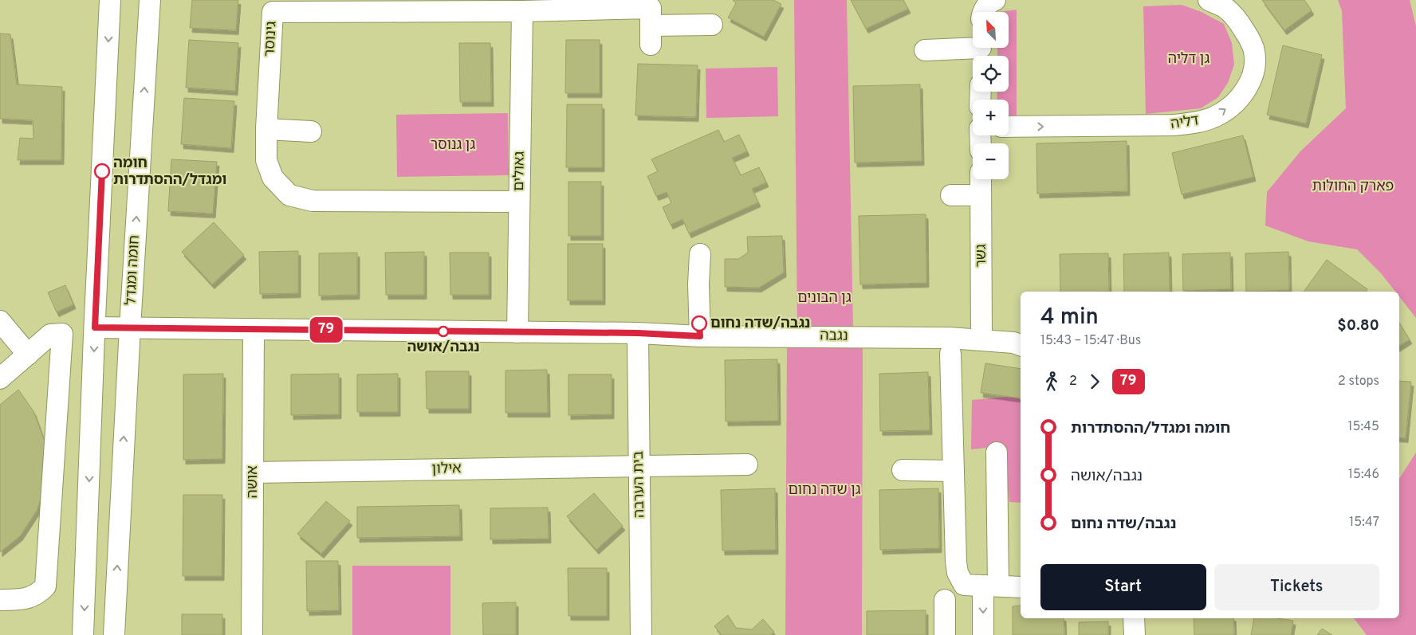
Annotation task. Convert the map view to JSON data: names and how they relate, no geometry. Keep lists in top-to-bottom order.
{
  "streets": {
    "street": [
      "גינוסר",
      "דליה",
      "גאולים",
      "גשר",
      "חומה ומגדל",
      "נגבה",
      "אילון",
      "אושה",
      "בית הערבה"
    ]
  },
  "crossings": [
    ["גינוסר", "גאולים"],
    ["גאולים", "נגבה"],
    ["גשר", "נגבה"],
    ["חומה ומגדל", "נגבה"],
    ["נגבה", "אושה"],
    ["נגבה", "בית הערבה"],
    ["אילון", "אושה"],
    ["אילון", "בית הערבה"]
  ],
  "parks": [
    "גן דליה",
    "גן גנוסר",
    "פארק החולות",
    "גן הבונים",
    "גן שדה נחום"
  ],
  "places": ["חומה ומגדל/ההסתדרות", "נגבה/שדה נחום", "נגבה/אושה"],
  "lines": ["bus line 79"],
  "north": "top left",
  "page": {
    "on_map": "79",
    "map_buttons": ["+", "−"],
    "heading": ["4 min", "15:43 – 15:47 · Bus", "$0.80"],
    "legs": ["2", "79", "2 stops"],
    "list": [
      {
        "name": "חומה ומגדל/ההסתדרות",
        "value": "15:45"
      },
      {
        "name": "נגבה/אושה",
        "value": "15:46"
      },
      {
        "name": "נגבה/שדה נחום",
        "value": "15:47"
      }
    ],
    "buttons": ["Start", "Tickets"]
  }
}
